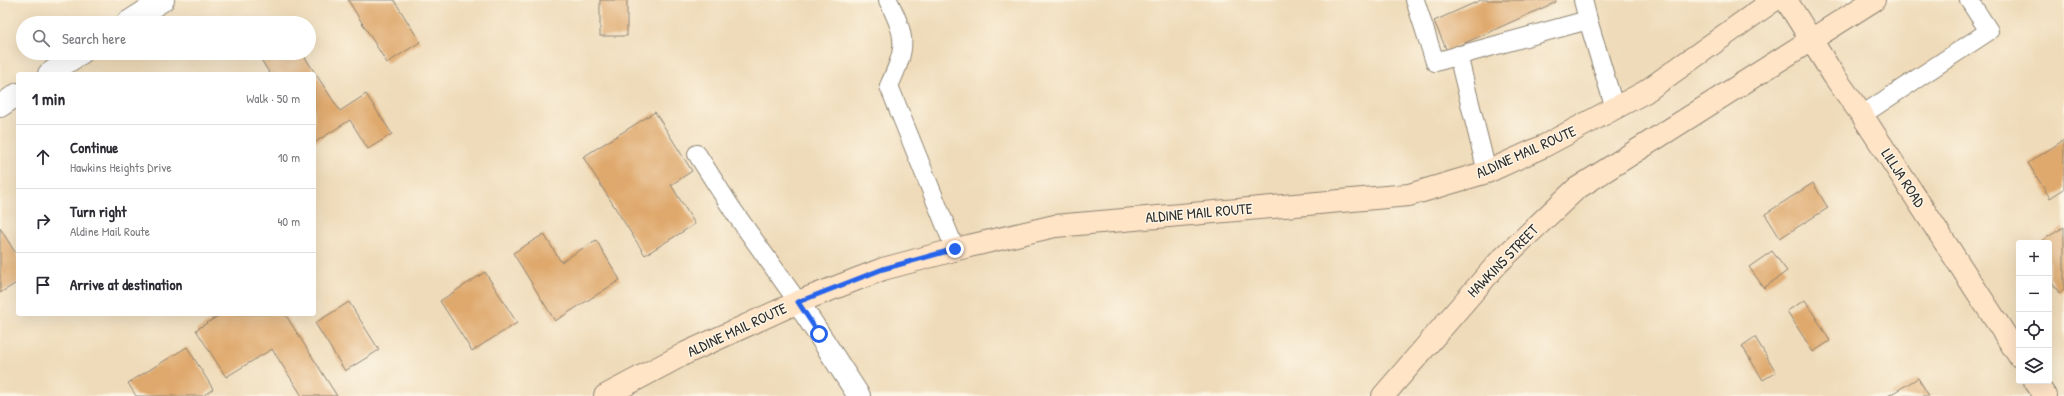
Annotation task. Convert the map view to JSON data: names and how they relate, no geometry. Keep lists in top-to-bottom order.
{
  "streets": {
    "main road": ["ALDINE MAIL ROUTE", "LILLJA ROAD", "HAWKINS STREET"]
  },
  "crossings": [
    ["LILLJA ROAD", "HAWKINS STREET"]
  ],
  "page": {
    "search": "Search here",
    "heading": ["1 min", "Walk · 50 m"],
    "list": [
      ["Continue", "Hawkins Heights Drive", "10 m"],
      ["Turn right", "Aldine Mail Route", "40 m"],
      "Arrive at destination"
    ],
    "map_buttons": ["+", "−"]
  }
}
